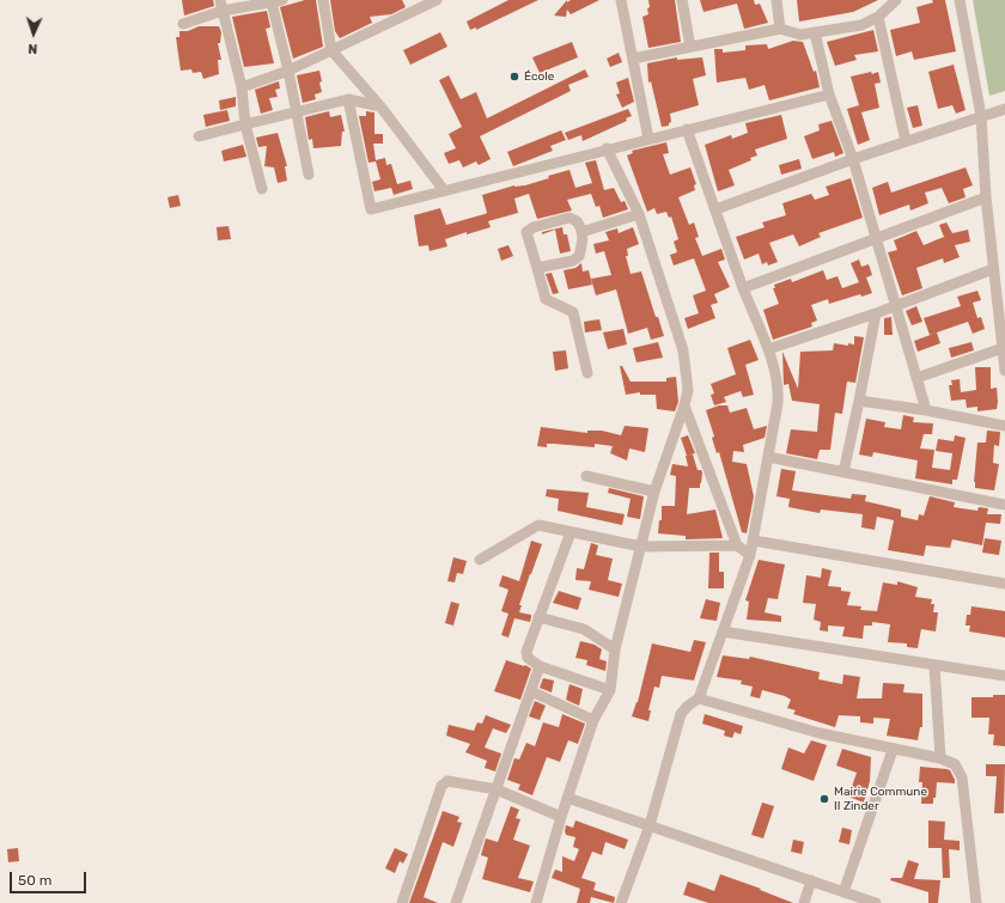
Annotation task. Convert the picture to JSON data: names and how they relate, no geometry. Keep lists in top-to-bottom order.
{
  "places": ["École", "Mairie Commune II Zinder"],
  "scale_bar": "50 m",
  "north": "bottom"
}
